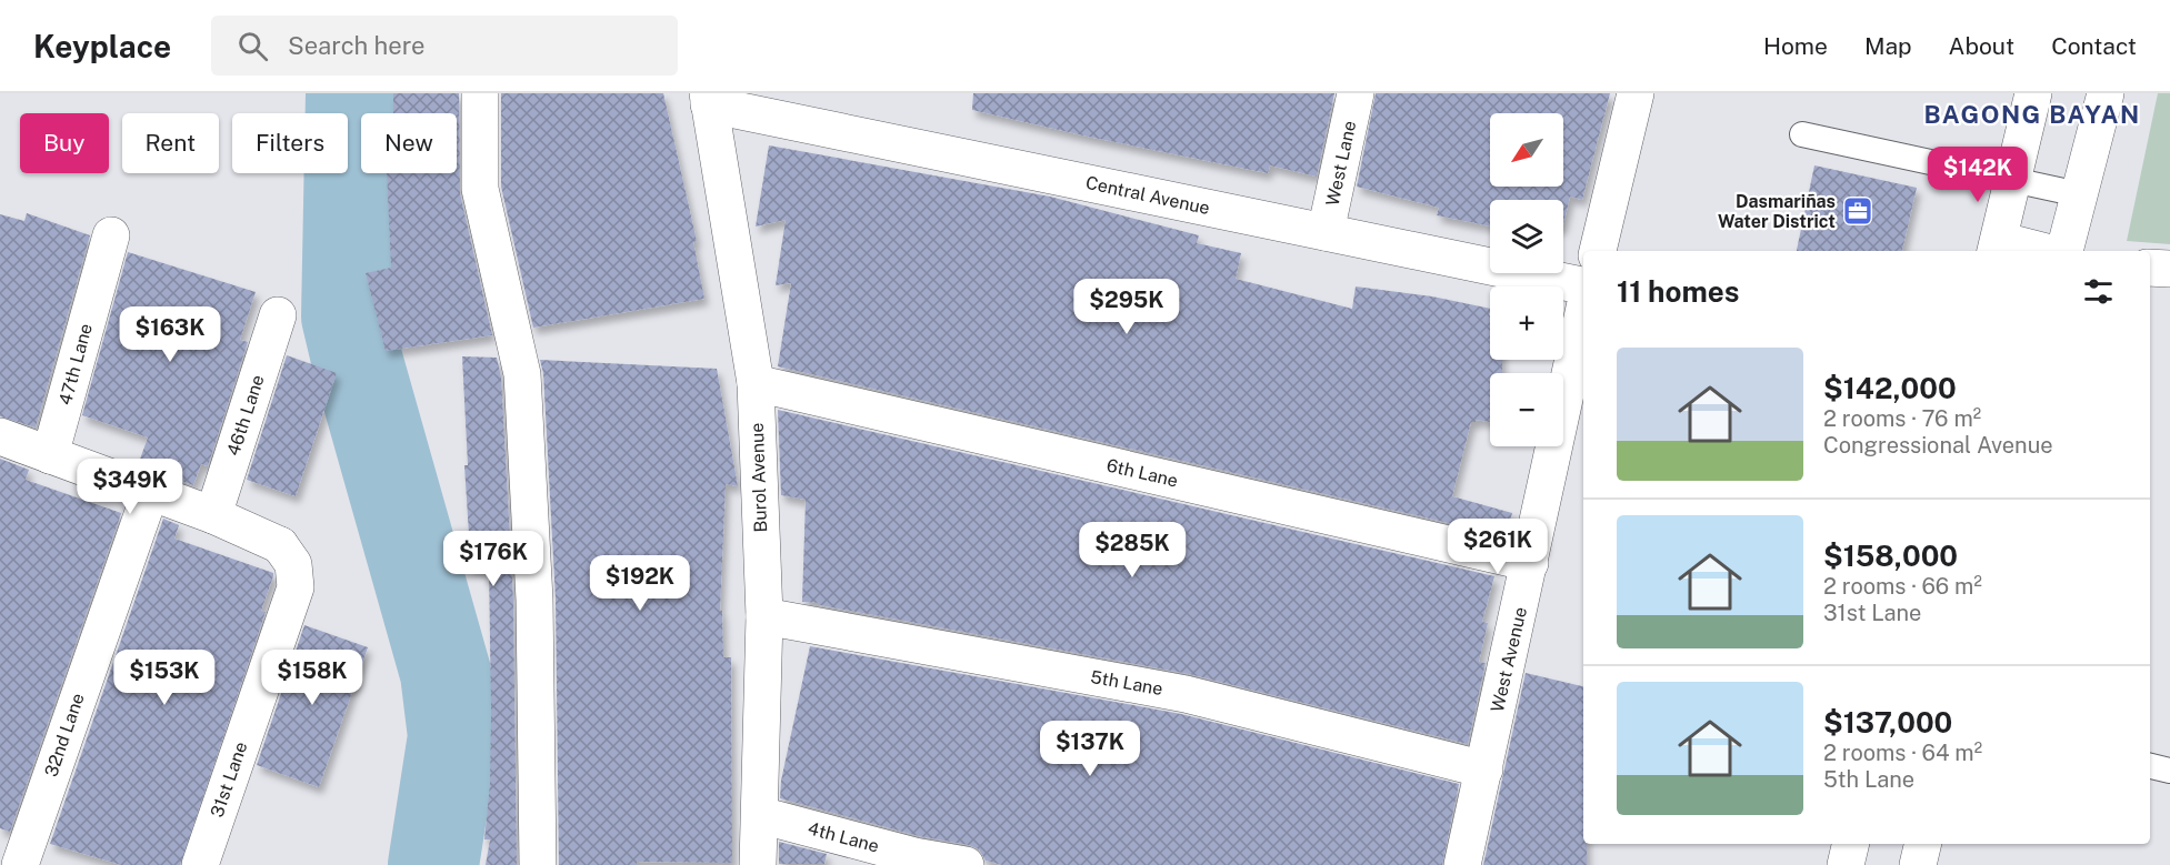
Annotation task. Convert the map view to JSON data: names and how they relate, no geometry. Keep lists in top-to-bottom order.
{
  "streets": {
    "street": [
      "West Lane",
      "Central Avenue",
      "47th Lane",
      "46th Lane",
      "6th Lane",
      "Burol Avenue",
      "West Avenue",
      "5th Lane",
      "32nd Lane",
      "31st Lane",
      "4th Lane"
    ]
  },
  "crossings": [
    ["West Lane", "Central Avenue"],
    ["Central Avenue", "Burol Avenue"],
    ["46th Lane", "31st Lane"],
    ["6th Lane", "Burol Avenue"],
    ["6th Lane", "West Avenue"],
    ["Burol Avenue", "5th Lane"],
    ["Burol Avenue", "4th Lane"],
    ["West Avenue", "5th Lane"]
  ],
  "districts": ["BAGONG BAYAN"],
  "places": {
    "office": ["Dasmariñas Water District"]
  },
  "north": "bottom left",
  "page": {
    "header": "Keyplace",
    "search": "Search here",
    "nav": [
      "Home",
      "Map",
      "About",
      "Contact"
    ],
    "map_buttons": ["+", "−"],
    "chip": [
      "Buy",
      "Rent",
      "Filters",
      "New"
    ],
    "price": [
      "$142K",
      "$295K",
      "$163K",
      "$349K",
      "$261K",
      "$285K",
      "$176K",
      "$192K",
      "$153K",
      "$158K",
      "$137K"
    ],
    "heading": "11 homes",
    "list": [
      {
        "name": "$142,000",
        "note": "2 rooms · 76 m² · Congressional Avenue"
      },
      {
        "name": "$158,000",
        "note": "2 rooms · 66 m² · 31st Lane"
      },
      {
        "name": "$137,000",
        "note": "2 rooms · 64 m² · 5th Lane"
      }
    ]
  }
}
